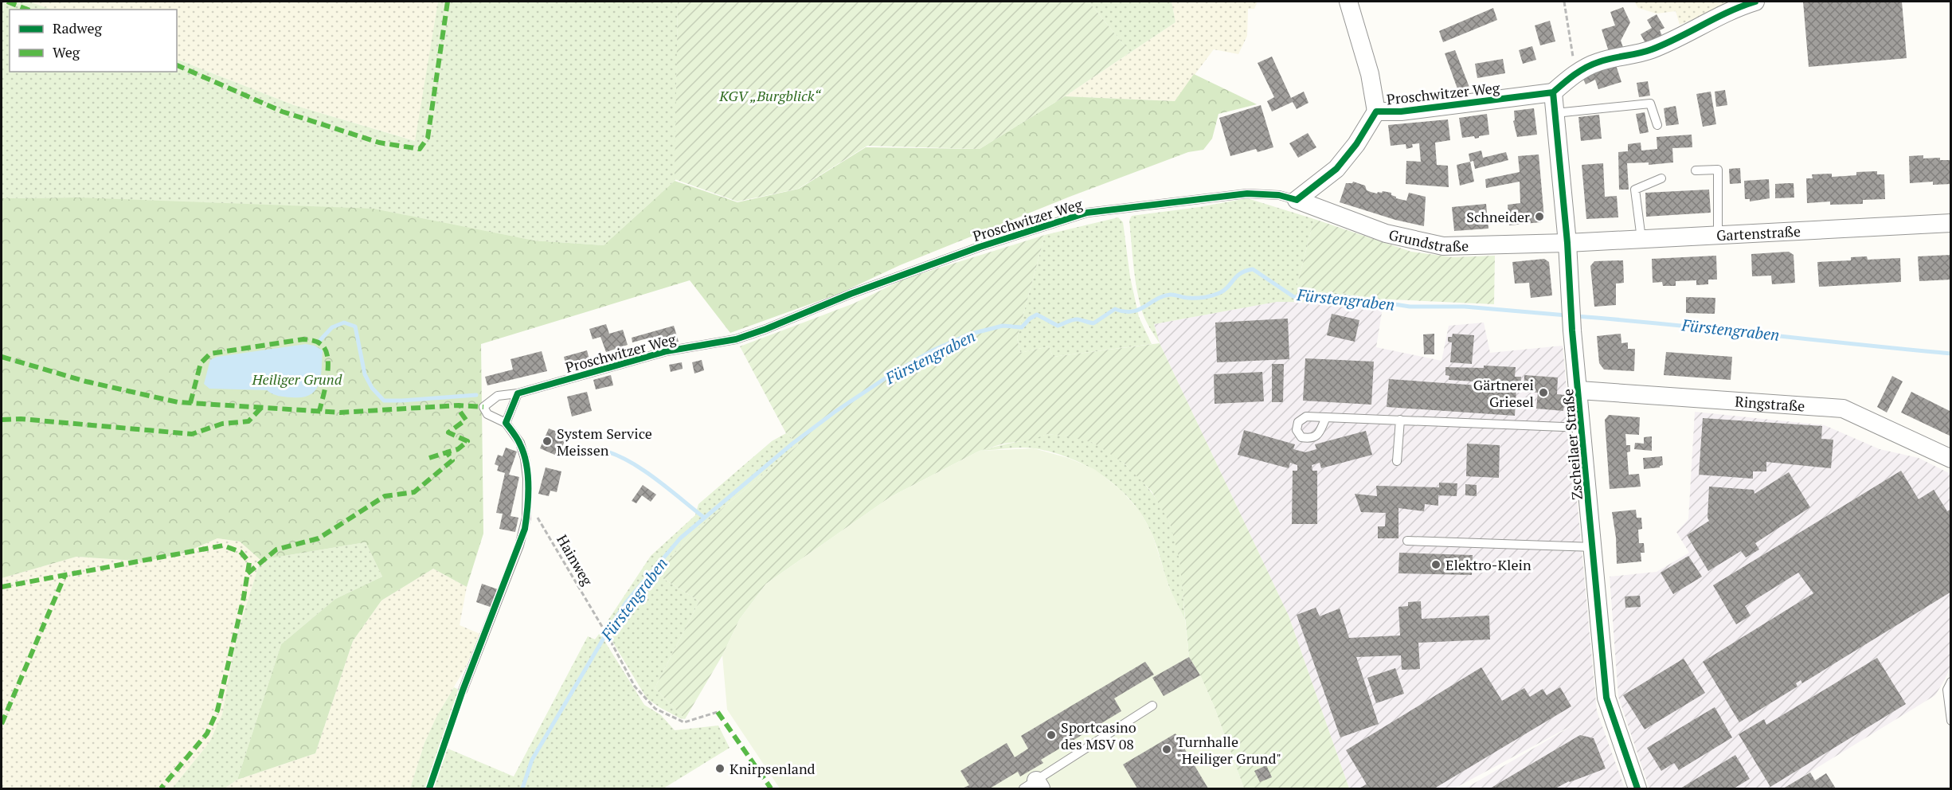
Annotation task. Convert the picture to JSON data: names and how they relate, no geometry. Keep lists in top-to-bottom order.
{
  "streets": {
    "street": [
      "Proschwitzer Weg",
      "Gartenstraße",
      "Grundstraße",
      "Ringstraße",
      "Zscheilaer Straße"
    ],
    "path": ["Hainweg"]
  },
  "crossings": [
    ["Proschwitzer Weg", "Grundstraße"],
    ["Proschwitzer Weg", "Zscheilaer Straße"],
    ["Gartenstraße", "Grundstraße"],
    ["Gartenstraße", "Zscheilaer Straße"],
    ["Grundstraße", "Zscheilaer Straße"],
    ["Ringstraße", "Zscheilaer Straße"]
  ],
  "water": ["Fürstengraben"],
  "parks": ["KGV „Burgblick“", "Heiliger Grund"],
  "places": [
    "Schneider",
    "Gärtnerei Griesel",
    "System Service Meissen",
    "Elektro-Klein",
    "Sportcasino des MSV 08",
    "Turnhalle \"Heiliger Grund\"",
    "Knirpsenland"
  ],
  "legend": ["Radweg", "Weg"]
}
